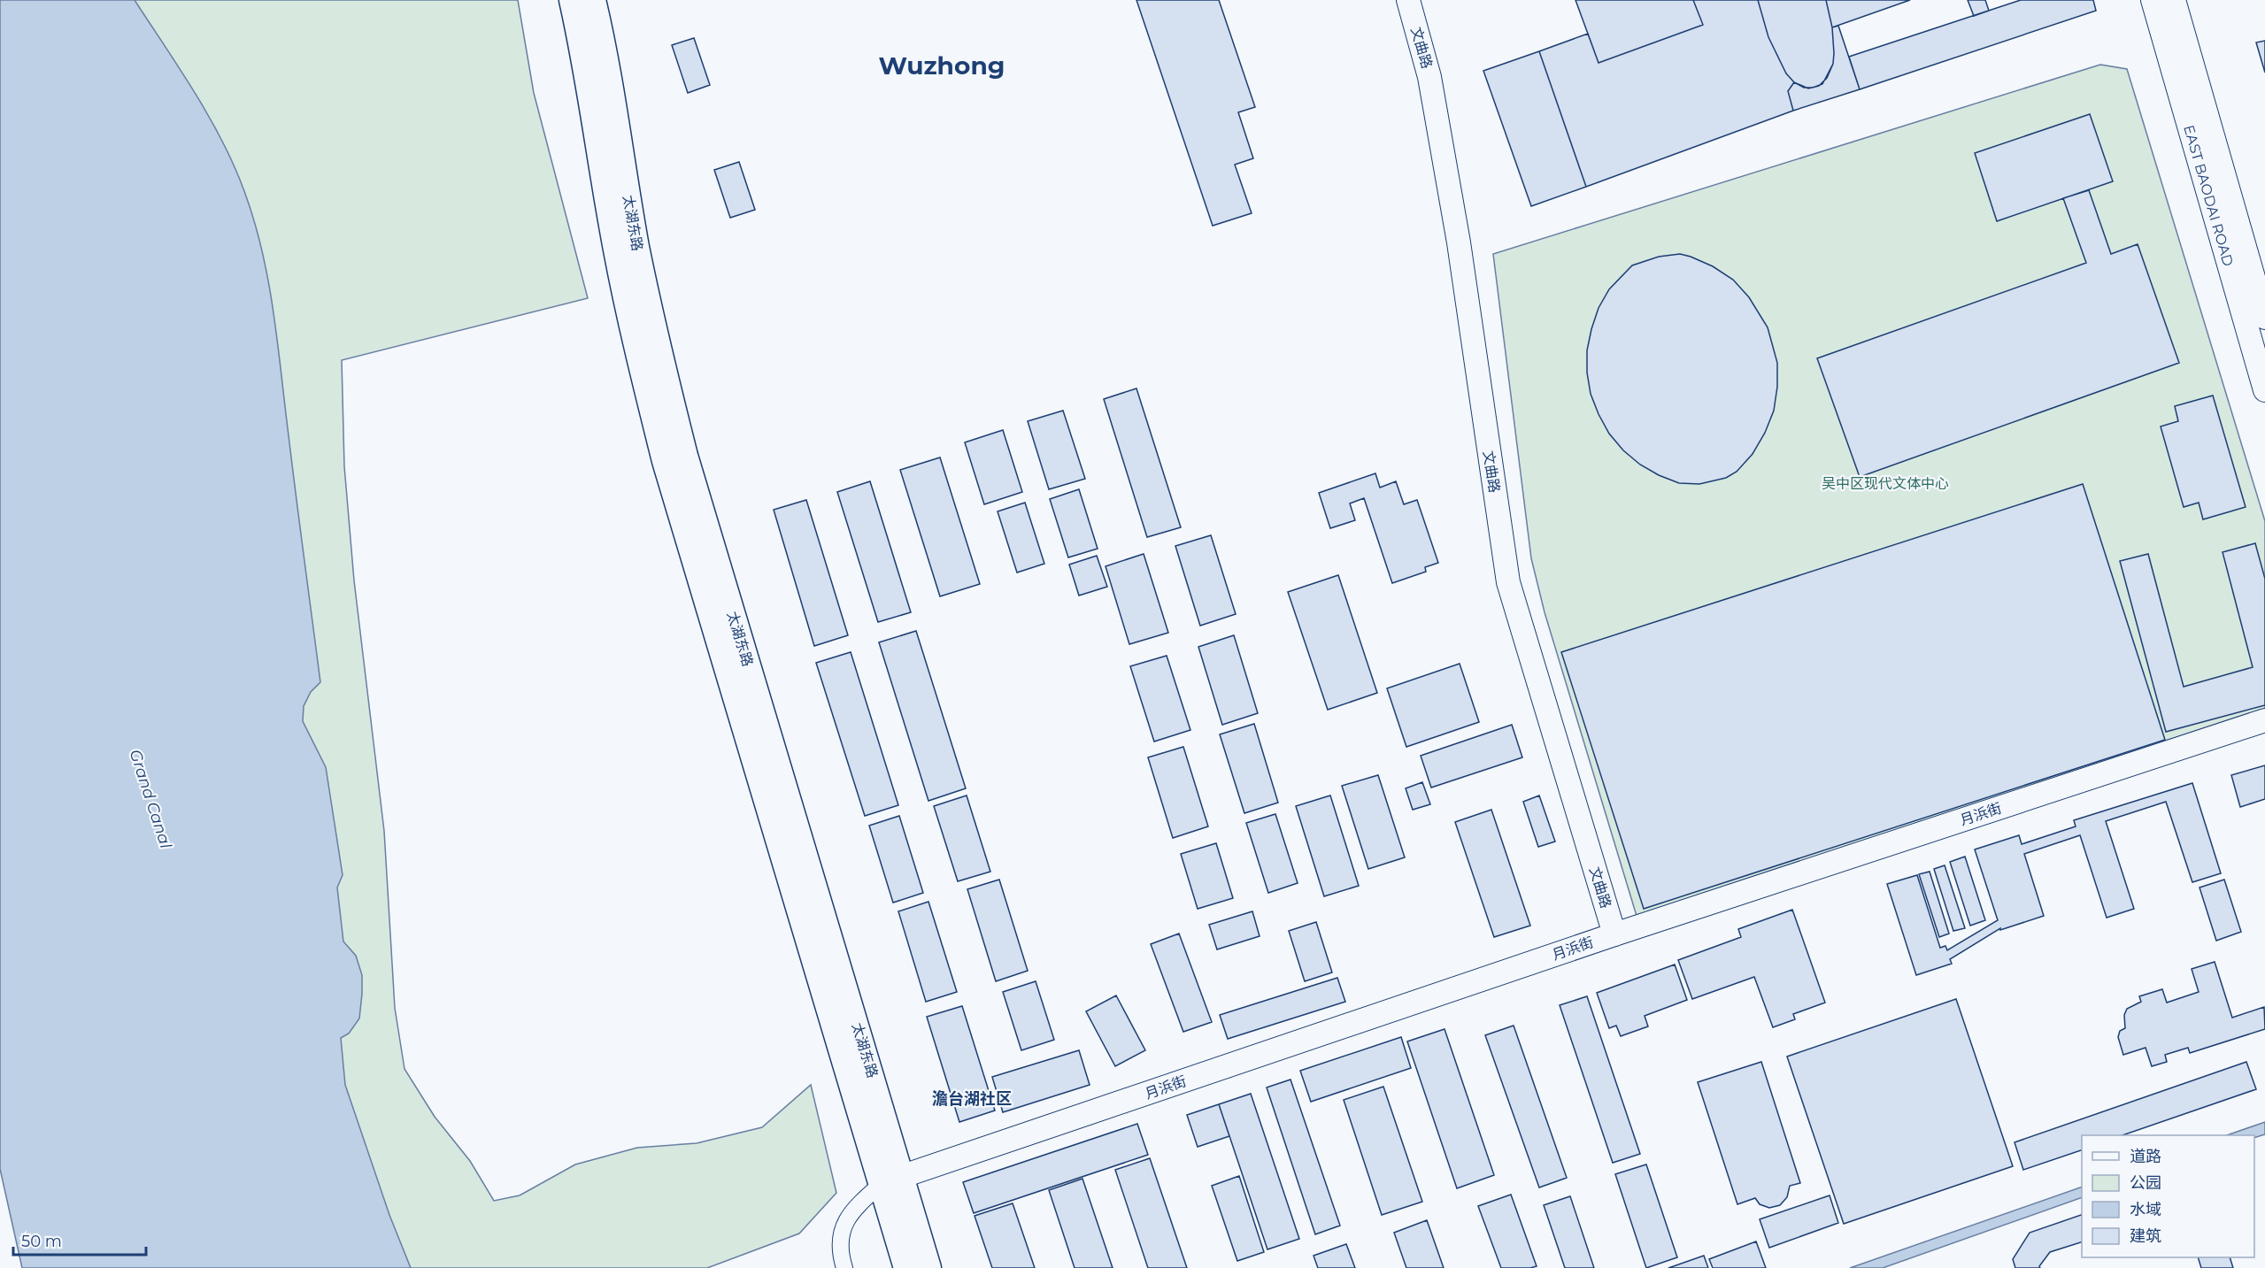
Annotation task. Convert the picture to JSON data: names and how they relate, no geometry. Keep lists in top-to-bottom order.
{
  "streets": {
    "main road": ["太湖东路"],
    "street": ["文曲路", "EAST BAODAI ROAD", "月浜街"]
  },
  "crossings": [
    ["文曲路", "月浜街"],
    ["太湖东路", "月浜街"]
  ],
  "districts": ["Wuzhong", "澹台湖社区"],
  "water": ["Grand Canal"],
  "parks": ["吴中区现代文体中心"],
  "legend": [
    "道路",
    "公园",
    "水域",
    "建筑"
  ],
  "scale_bar": "50 m"
}
